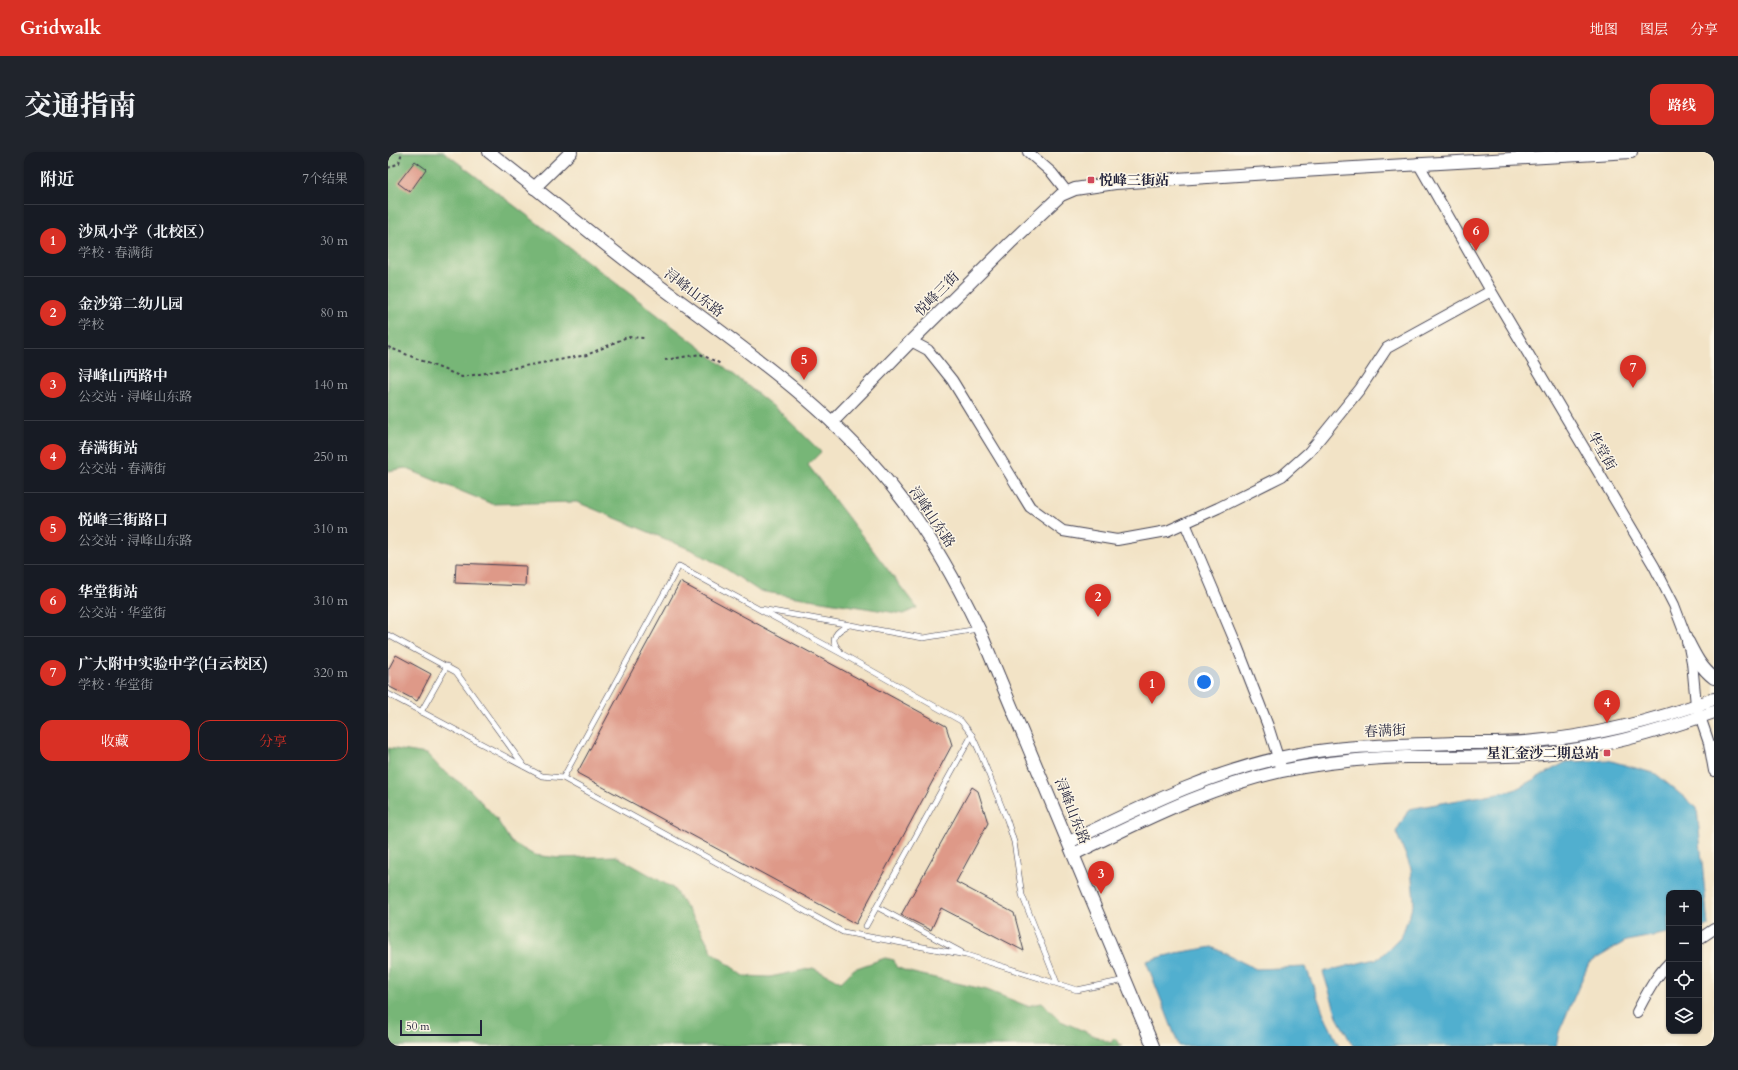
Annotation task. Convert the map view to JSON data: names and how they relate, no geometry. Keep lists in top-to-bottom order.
{
  "streets": {
    "street": [
      "浔峰山东路",
      "悦峰三街",
      "华堂街",
      "春满街"
    ]
  },
  "crossings": [
    ["浔峰山东路", "悦峰三街"],
    ["浔峰山东路", "春满街"],
    ["悦峰三街", "华堂街"],
    ["华堂街", "春满街"]
  ],
  "places": {
    "transit": ["悦峰三街站", "星汇金沙二期总站"]
  },
  "scale_bar": "50 m",
  "page": {
    "header": "Gridwalk",
    "nav": ["地图", "图层", "分享"],
    "title": "交通指南",
    "buttons": [
      "路线",
      ["收藏", "分享"]
    ],
    "heading": ["附近", "7个结果"],
    "list": [
      {
        "mark": "1",
        "name": "沙凤小学（北校区）",
        "note": "学校 · 春满街",
        "value": "30 m"
      },
      {
        "mark": "2",
        "name": "金沙第二幼儿园",
        "note": "学校",
        "value": "80 m"
      },
      {
        "mark": "3",
        "name": "浔峰山西路中",
        "note": "公交站 · 浔峰山东路",
        "value": "140 m"
      },
      {
        "mark": "4",
        "name": "春满街站",
        "note": "公交站 · 春满街",
        "value": "250 m"
      },
      {
        "mark": "5",
        "name": "悦峰三街路口",
        "note": "公交站 · 浔峰山东路",
        "value": "310 m"
      },
      {
        "mark": "6",
        "name": "华堂街站",
        "note": "公交站 · 华堂街",
        "value": "310 m"
      },
      {
        "mark": "7",
        "name": "广大附中实验中学(白云校区)",
        "note": "学校 · 华堂街",
        "value": "320 m"
      }
    ],
    "pins": [
      "6",
      "5",
      "7",
      "2",
      "1",
      "4",
      "3"
    ],
    "map_buttons": ["+", "−"],
    "scale": "50 m"
  }
}
